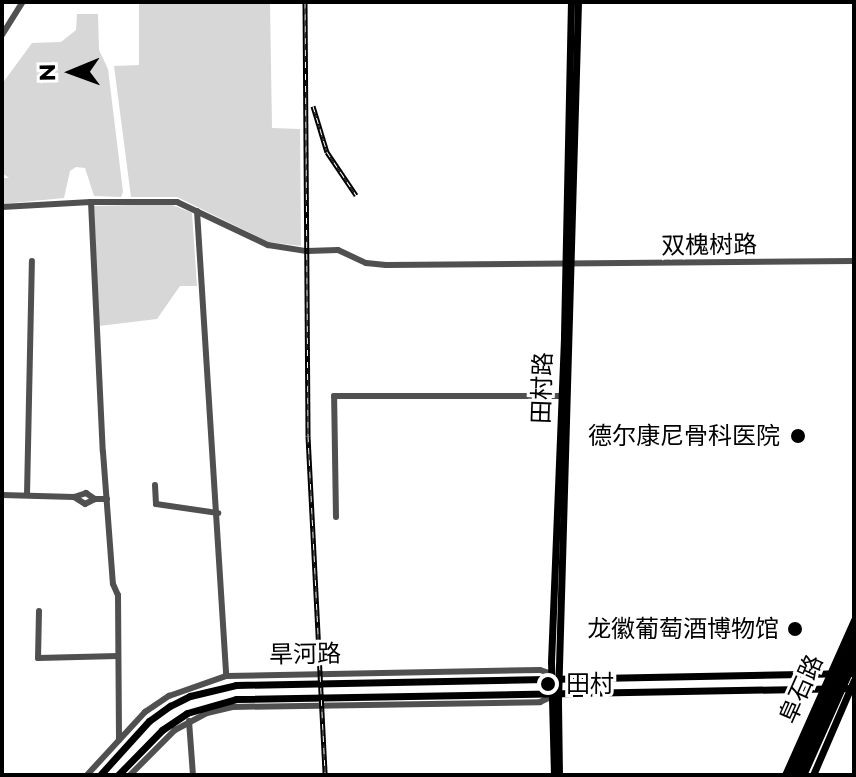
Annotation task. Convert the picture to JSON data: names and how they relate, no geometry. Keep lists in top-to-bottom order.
{
  "streets": {
    "highway": ["阜石路"],
    "main road": ["田村路", "旱河路"],
    "street": ["双槐树路"]
  },
  "crossings": [
    ["双槐树路", "田村路"],
    ["田村路", "旱河路"],
    ["旱河路", "阜石路"]
  ],
  "places": ["德尔康尼骨科医院", "龙徽葡萄酒博物馆", "田村"],
  "north": "left"
}
